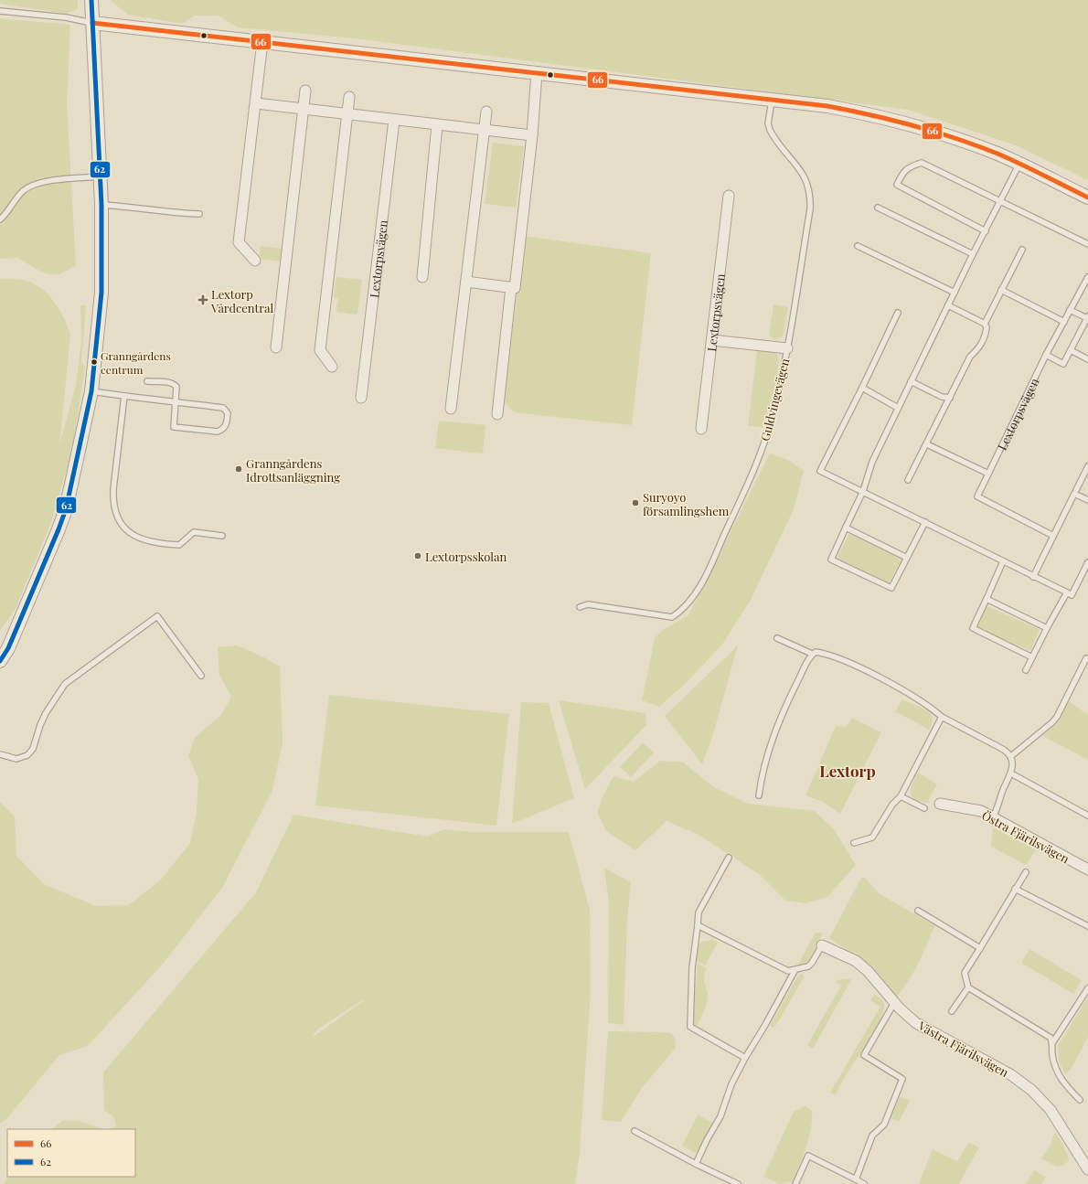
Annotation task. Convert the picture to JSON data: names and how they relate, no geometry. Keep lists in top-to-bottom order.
{
  "streets": {
    "street": ["Lextorpsvägen", "Östra Fjärilsvägen", "Västra Fjärilsvägen"],
    "lane": ["Guldvingevägen"]
  },
  "districts": ["Lextorp"],
  "places": {
    "health": ["Lextorp Vårdcentral"],
    "other": [
      "Granngårdens centrum",
      "Granngårdens Idrottsanläggning",
      "Suryoyo församlingshem",
      "Lextorpsskolan"
    ]
  },
  "lines": ["transit line 62", "transit line 66"],
  "legend": ["66", "62"]
}
